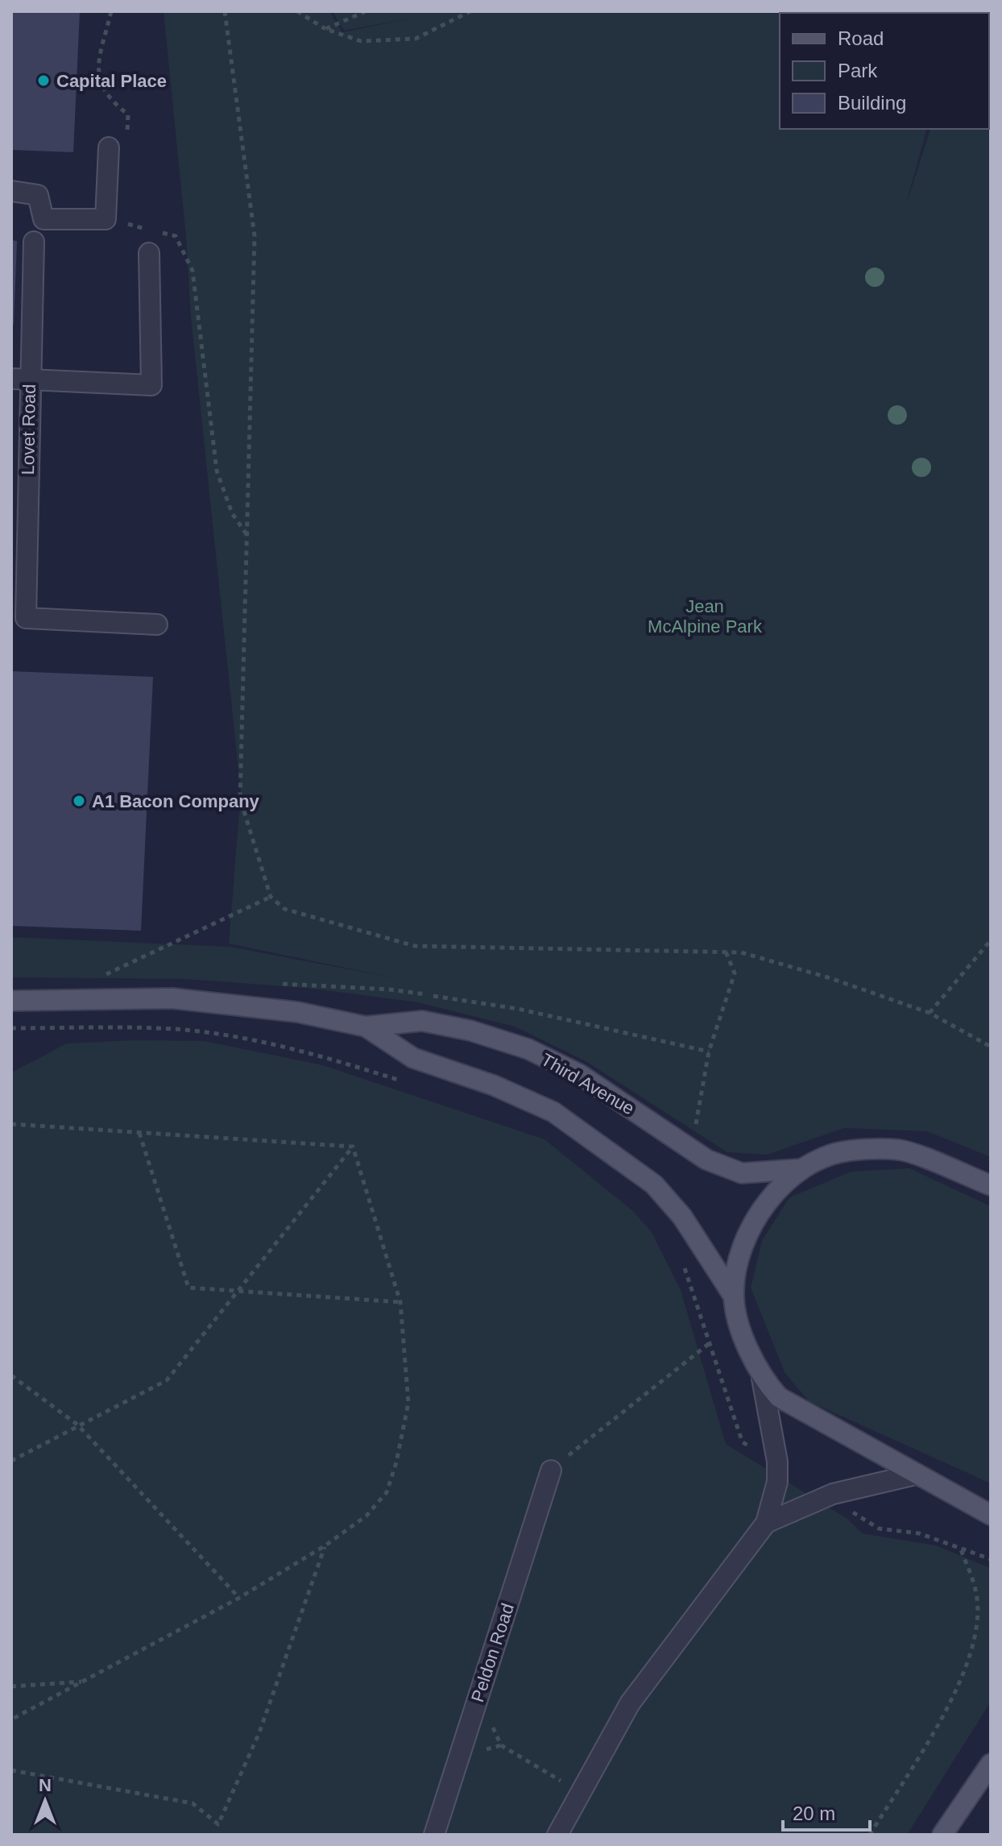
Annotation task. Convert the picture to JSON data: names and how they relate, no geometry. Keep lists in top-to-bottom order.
{
  "streets": {
    "main road": ["Third Avenue"],
    "street": ["Lovet Road", "Peldon Road"]
  },
  "parks": ["Jean McAlpine Park"],
  "places": ["Capital Place", "A1 Bacon Company"],
  "legend": ["Road", "Park", "Building"],
  "scale_bar": "20 m",
  "north": "top"
}
